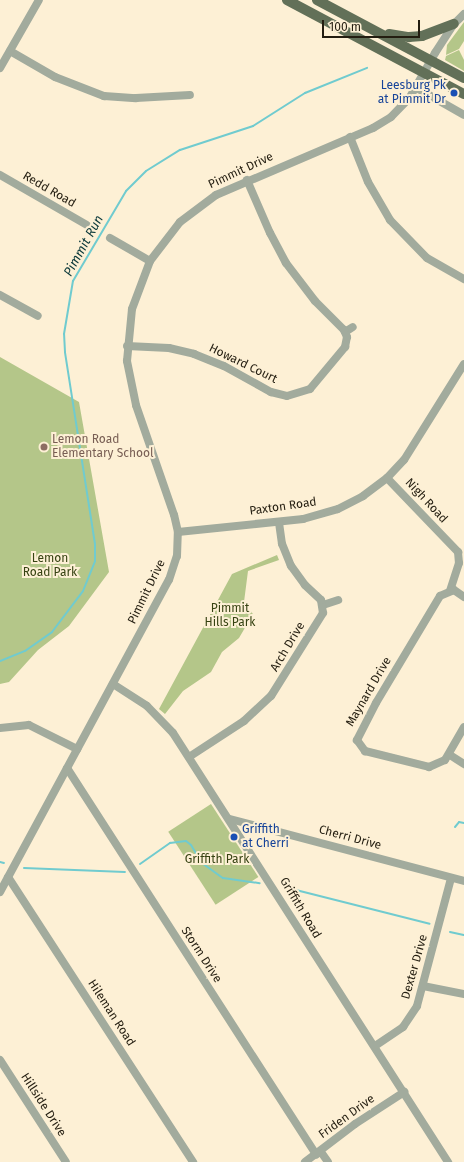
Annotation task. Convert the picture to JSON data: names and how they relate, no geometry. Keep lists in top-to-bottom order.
{
  "streets": {
    "street": [
      "Pimmit Drive",
      "Redd Road",
      "Howard Court",
      "Nigh Road",
      "Paxton Road",
      "Arch Drive",
      "Maynard Drive",
      "Cherri Drive",
      "Griffith Road",
      "Storm Drive",
      "Dexter Drive",
      "Hileman Road",
      "Hillside Drive",
      "Friden Drive"
    ]
  },
  "crossings": [
    ["Pimmit Drive", "Howard Court"],
    ["Pimmit Drive", "Paxton Road"],
    ["Pimmit Drive", "Griffith Road"],
    ["Pimmit Drive", "Storm Drive"],
    ["Pimmit Drive", "Hileman Road"],
    ["Nigh Road", "Paxton Road"],
    ["Nigh Road", "Maynard Drive"],
    ["Arch Drive", "Griffith Road"],
    ["Cherri Drive", "Griffith Road"],
    ["Cherri Drive", "Dexter Drive"],
    ["Griffith Road", "Dexter Drive"],
    ["Griffith Road", "Friden Drive"],
    ["Storm Drive", "Friden Drive"]
  ],
  "water": ["Pimmit Run"],
  "parks": ["Lemon Road Park", "Pimmit Hills Park", "Griffith Park"],
  "places": ["Leesburg Pk at Pimmit Dr", "Lemon Road Elementary School", "Griffith at Cherri"],
  "scale_bar": "100 m"
}
